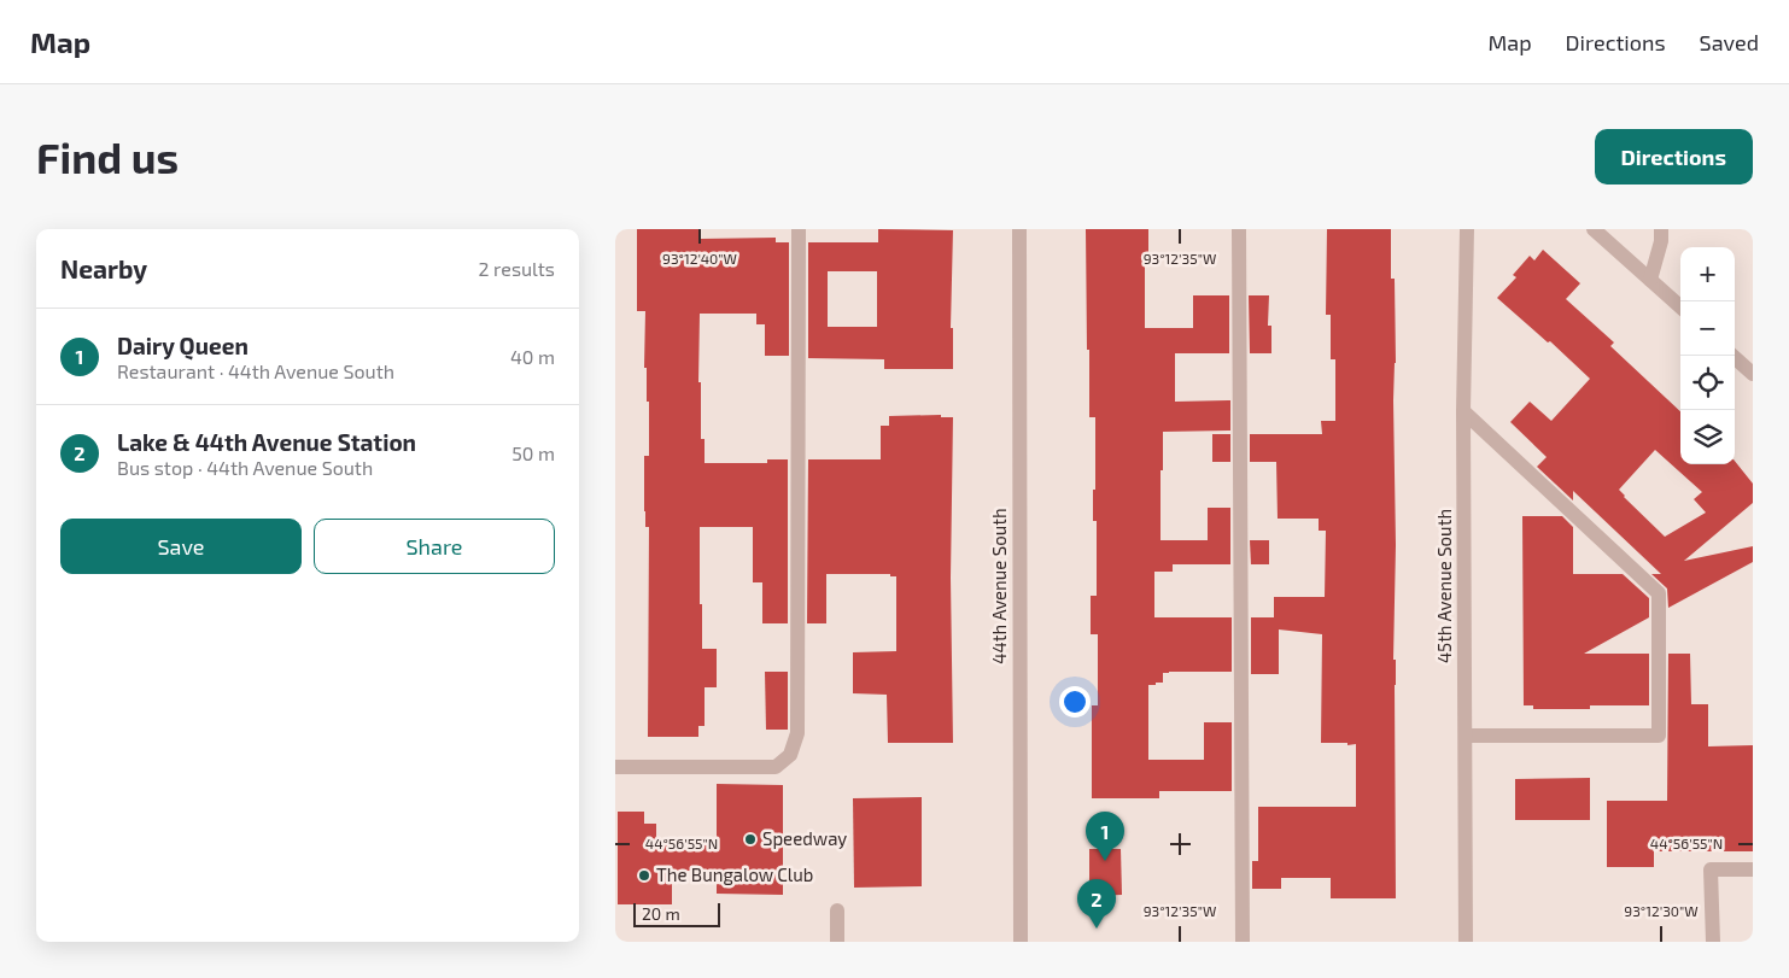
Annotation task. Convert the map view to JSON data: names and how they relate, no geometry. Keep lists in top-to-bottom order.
{
  "streets": {
    "street": ["44th Avenue South", "45th Avenue South"]
  },
  "places": ["Speedway", "The Bungalow Club"],
  "scale_bar": "20 m",
  "page": {
    "header": "Map",
    "nav": ["Map", "Directions", "Saved"],
    "buttons": [
      "Directions",
      ["Save", "Share"]
    ],
    "title": "Find us",
    "heading": ["Nearby", "2 results"],
    "map_buttons": ["+", "−"],
    "list": [
      {
        "mark": "1",
        "name": "Dairy Queen",
        "note": "Restaurant · 44th Avenue South",
        "value": "40 m"
      },
      {
        "mark": "2",
        "name": "Lake & 44th Avenue Station",
        "note": "Bus stop · 44th Avenue South",
        "value": "50 m"
      }
    ],
    "pins": ["1", "2"],
    "scale": "20 m"
  },
  "coordinates": [
    "93°12'40\"W",
    "93°12'35\"W",
    "44°56'55\"N",
    "93°12'30\"W"
  ]
}
